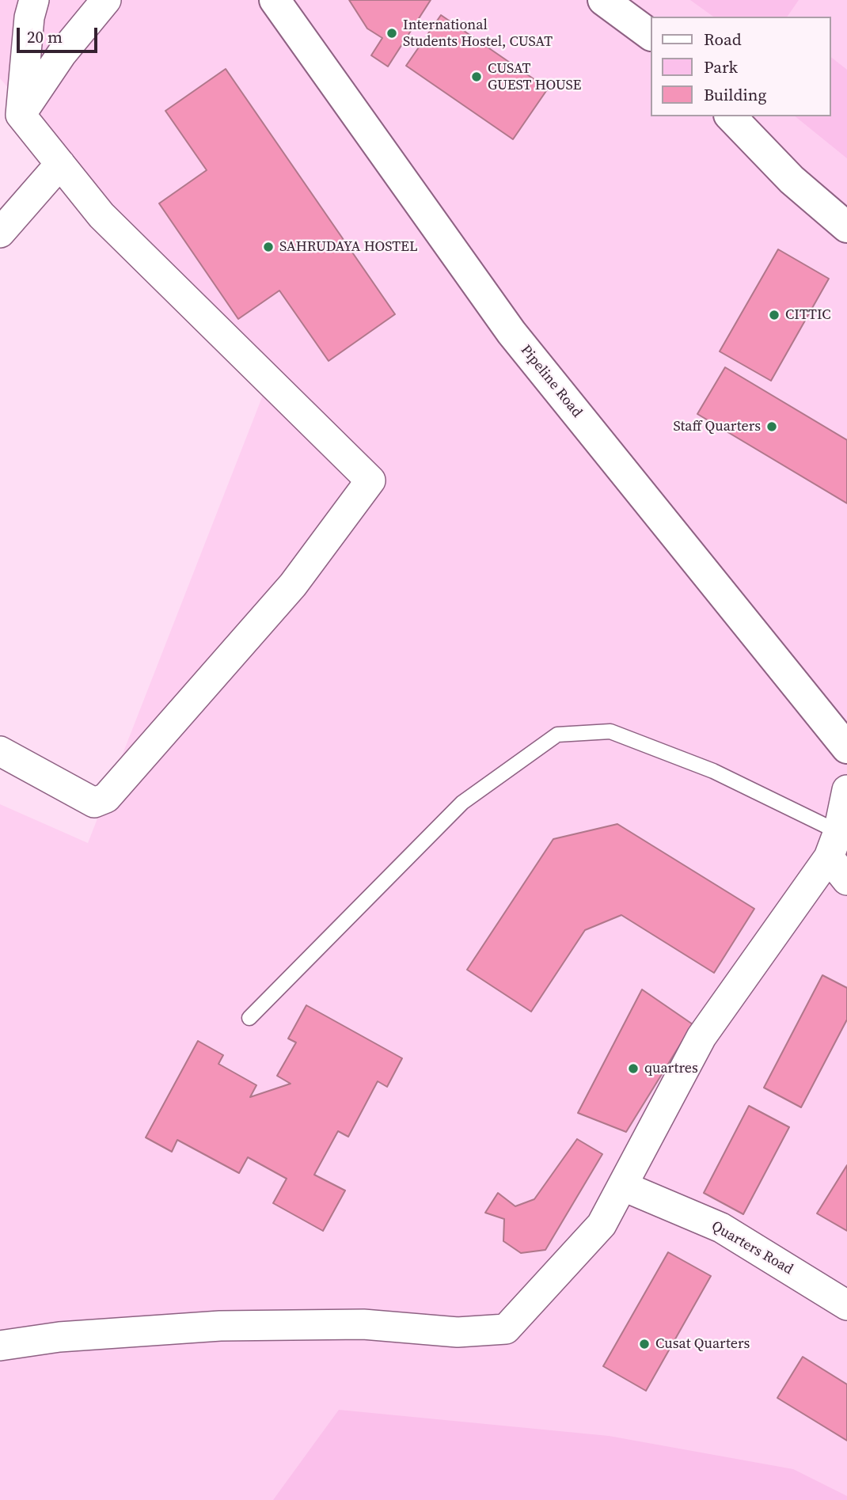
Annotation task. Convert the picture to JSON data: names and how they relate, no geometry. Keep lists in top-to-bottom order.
{
  "streets": {
    "street": ["Pipeline Road", "Quarters Road"]
  },
  "places": [
    "International Students Hostel, CUSAT",
    "CUSAT GUEST HOUSE",
    "SAHRUDAYA HOSTEL",
    "CITTIC",
    "Staff Quarters",
    "quartres",
    "Cusat Quarters"
  ],
  "legend": ["Road", "Park", "Building"],
  "scale_bar": "20 m"
}
